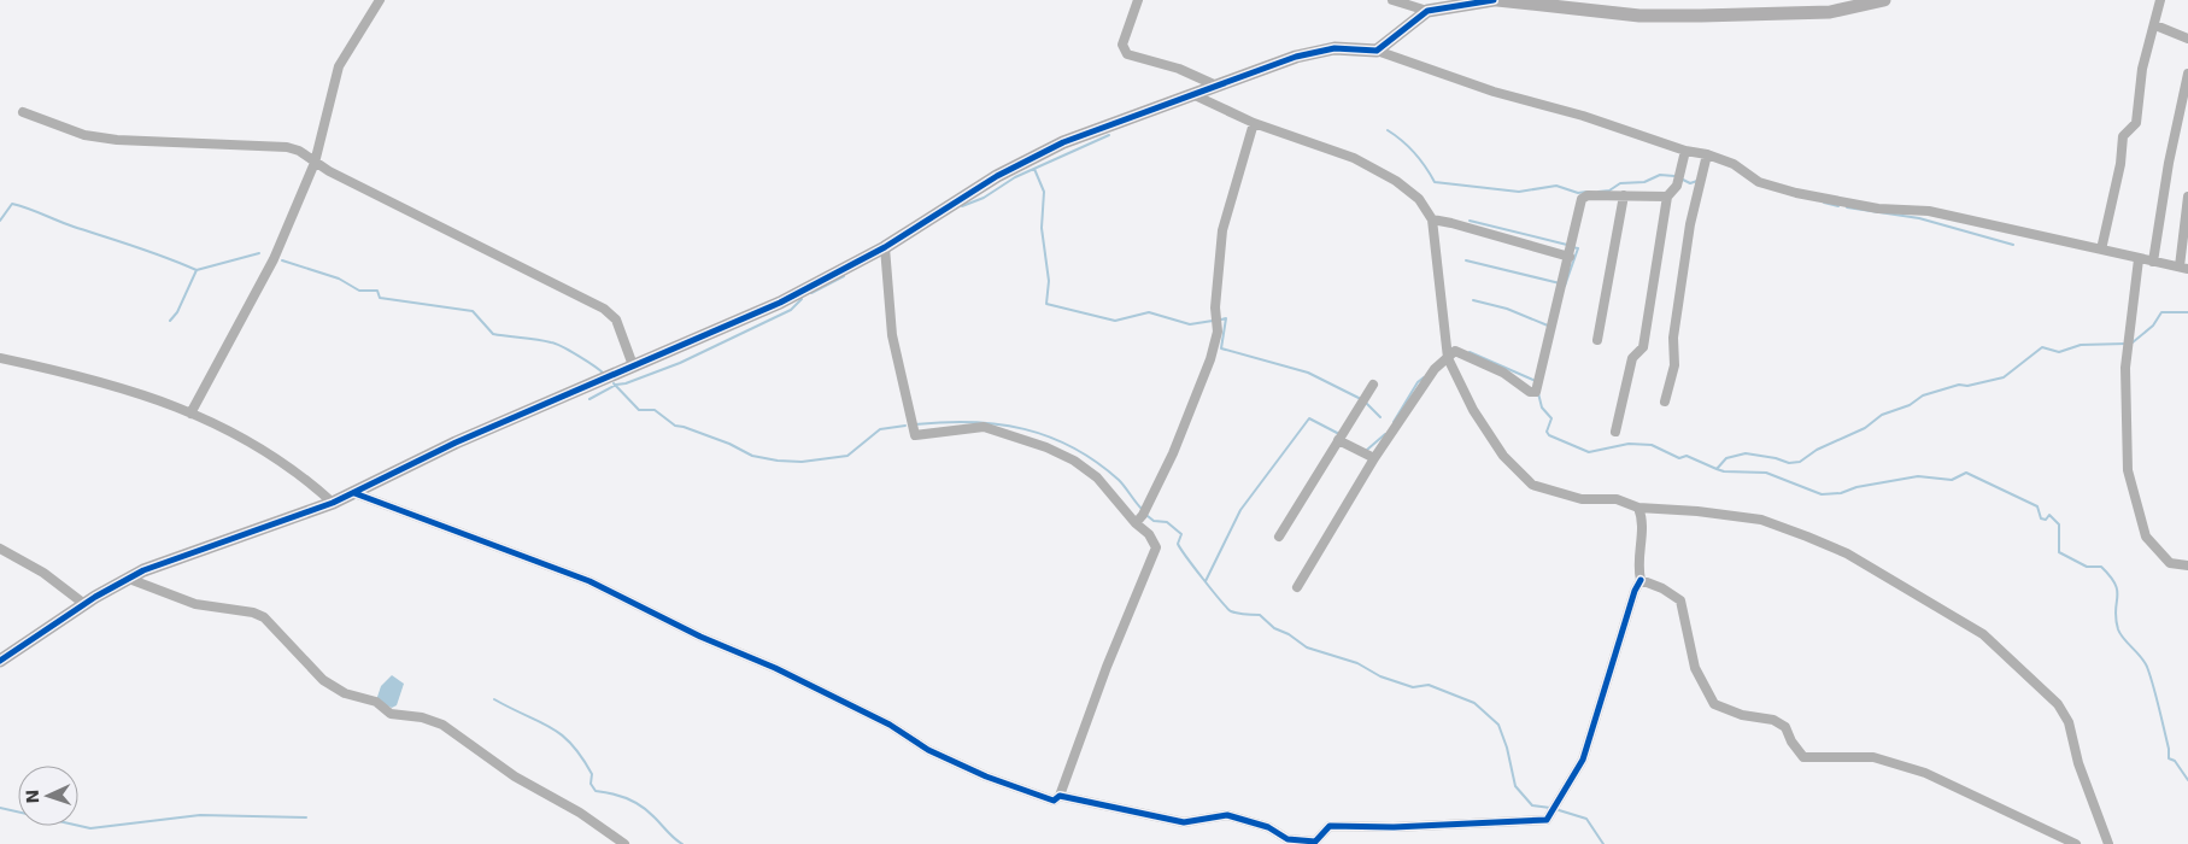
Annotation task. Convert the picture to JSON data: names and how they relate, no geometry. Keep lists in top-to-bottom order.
{
  "north": "left"
}
